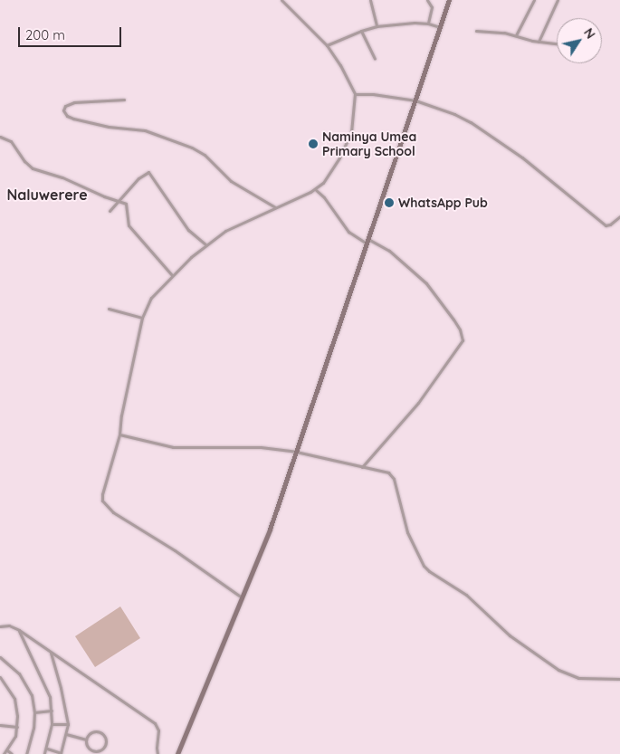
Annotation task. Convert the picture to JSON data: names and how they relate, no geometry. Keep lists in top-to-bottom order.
{
  "districts": ["Naluwerere"],
  "places": ["Naminya Umea Primary School", "WhatsApp Pub"],
  "scale_bar": "200 m",
  "north": "top right"
}
